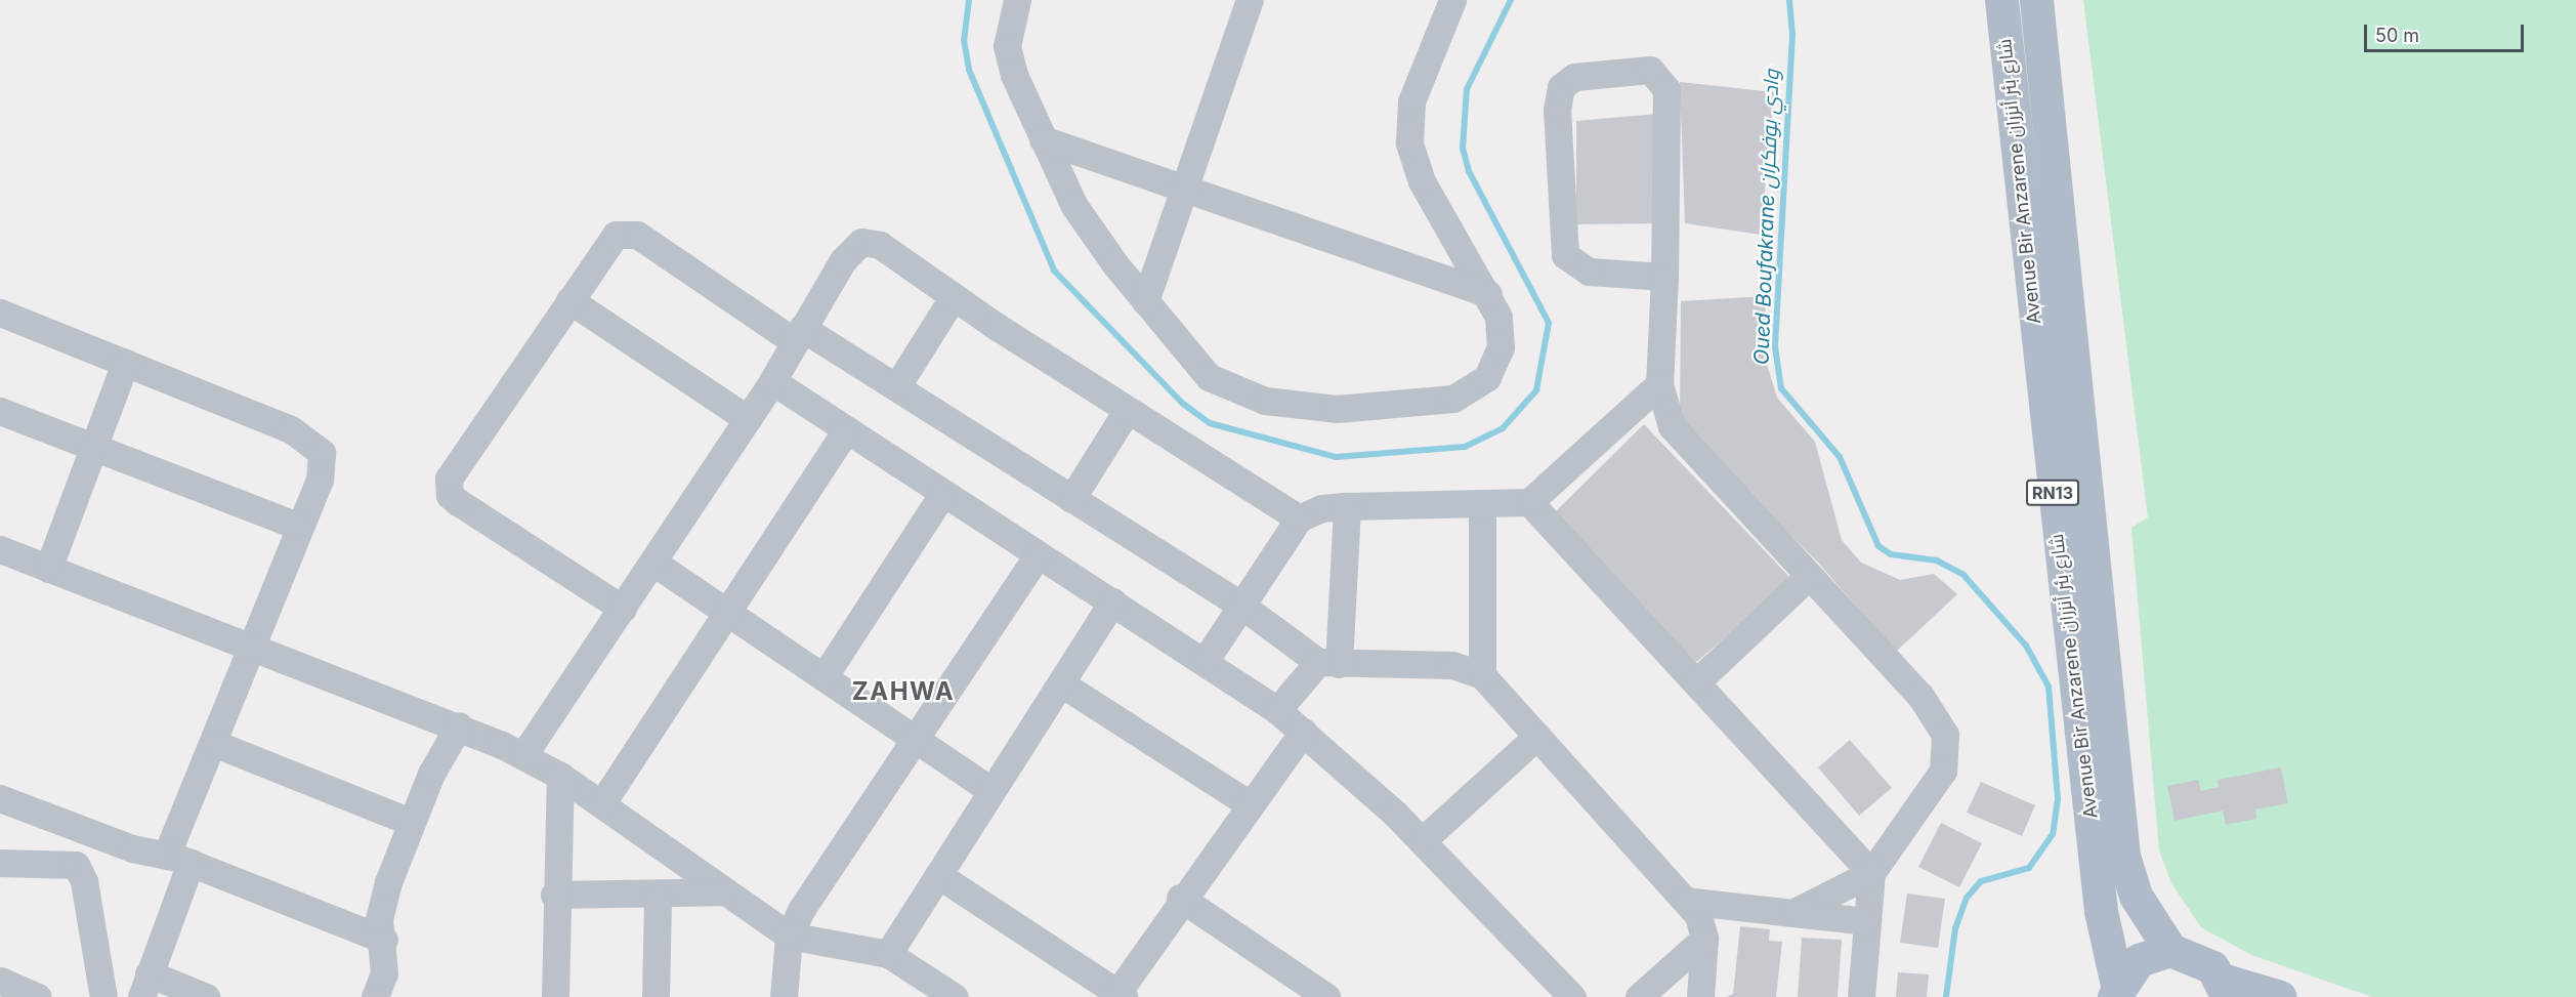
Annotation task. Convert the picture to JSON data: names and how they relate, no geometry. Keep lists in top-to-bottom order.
{
  "streets": {
    "main road": ["Avenue Bir Anzarene شارع بئر أنزران", "RN13"]
  },
  "crossings": [
    ["Avenue Bir Anzarene شارع بئر أنزران", "RN13"]
  ],
  "districts": ["ZAHWA"],
  "water": ["Oued Boufakrane وادي بوفكران"],
  "scale_bar": "50 m"
}
